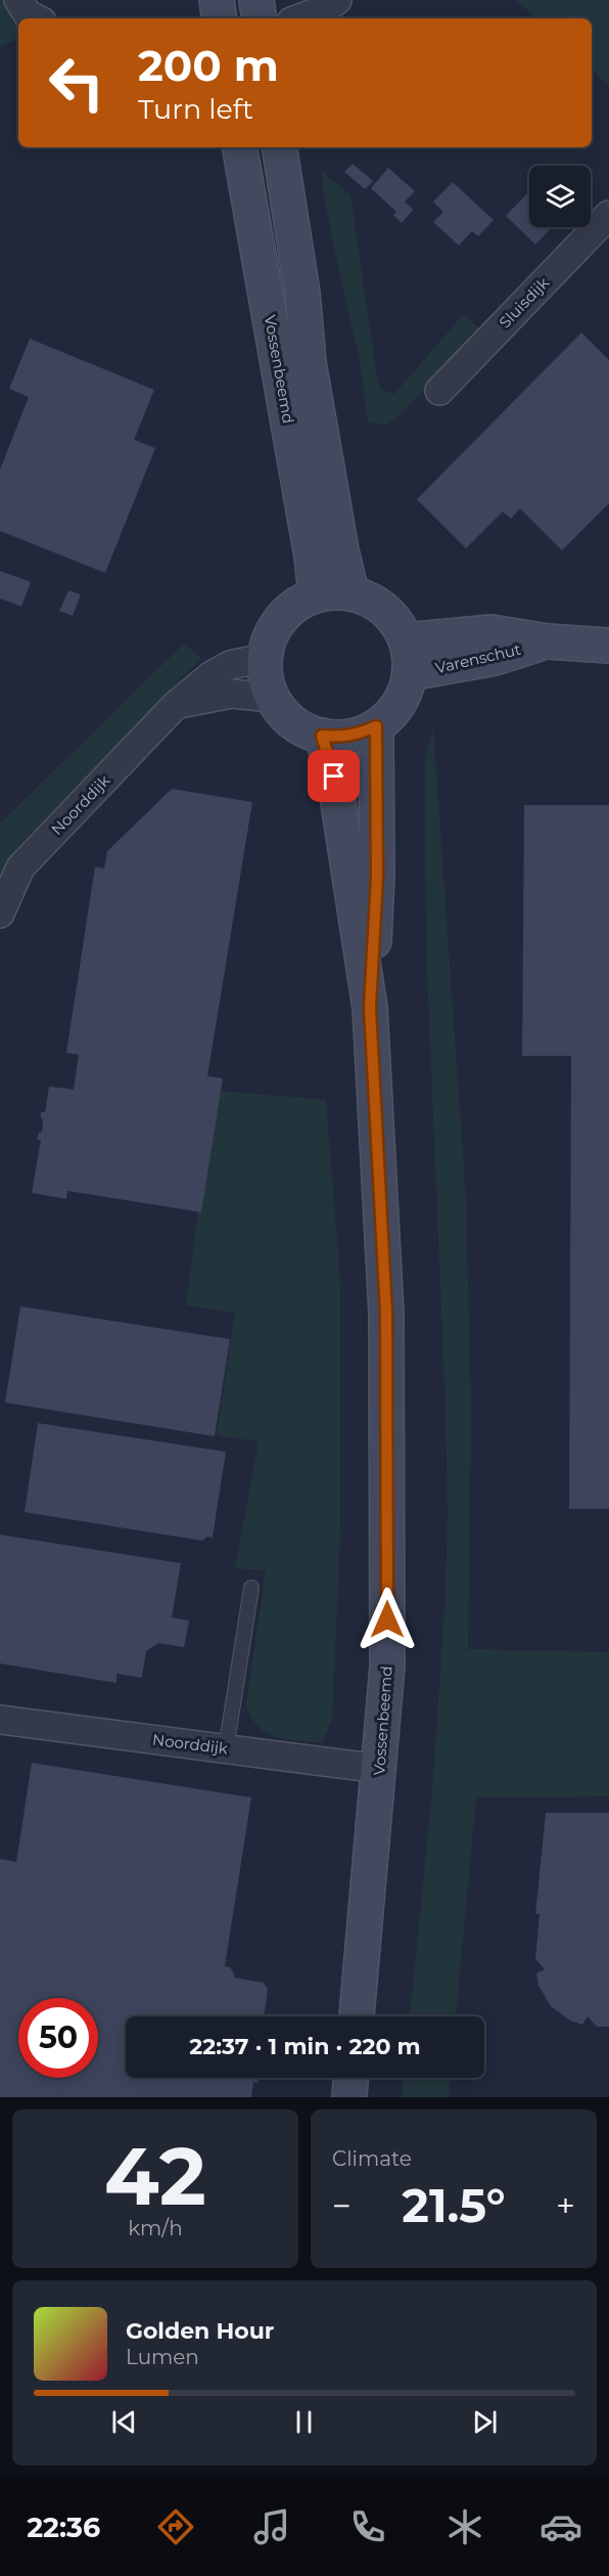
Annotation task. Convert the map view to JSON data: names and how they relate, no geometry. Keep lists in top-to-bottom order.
{
  "streets": {
    "main road": ["Vossenbeemd", "Varenschut"],
    "street": ["Sluisdijk", "Noorddijk"]
  },
  "crossings": [
    ["Vossenbeemd", "Varenschut"],
    ["Vossenbeemd", "Noorddijk"],
    ["Varenschut", "Noorddijk"]
  ],
  "page": {
    "turn": ["200 m", "Turn left"],
    "limit": "50",
    "trip": "22:37 · 1 min · 220 m",
    "tile": [
      ["42", "km/h"],
      "Climate"
    ],
    "heat": ["−", "21.5°", "+"],
    "song": ["Golden Hour", "Lumen"],
    "tabs": "22:36"
  }
}
